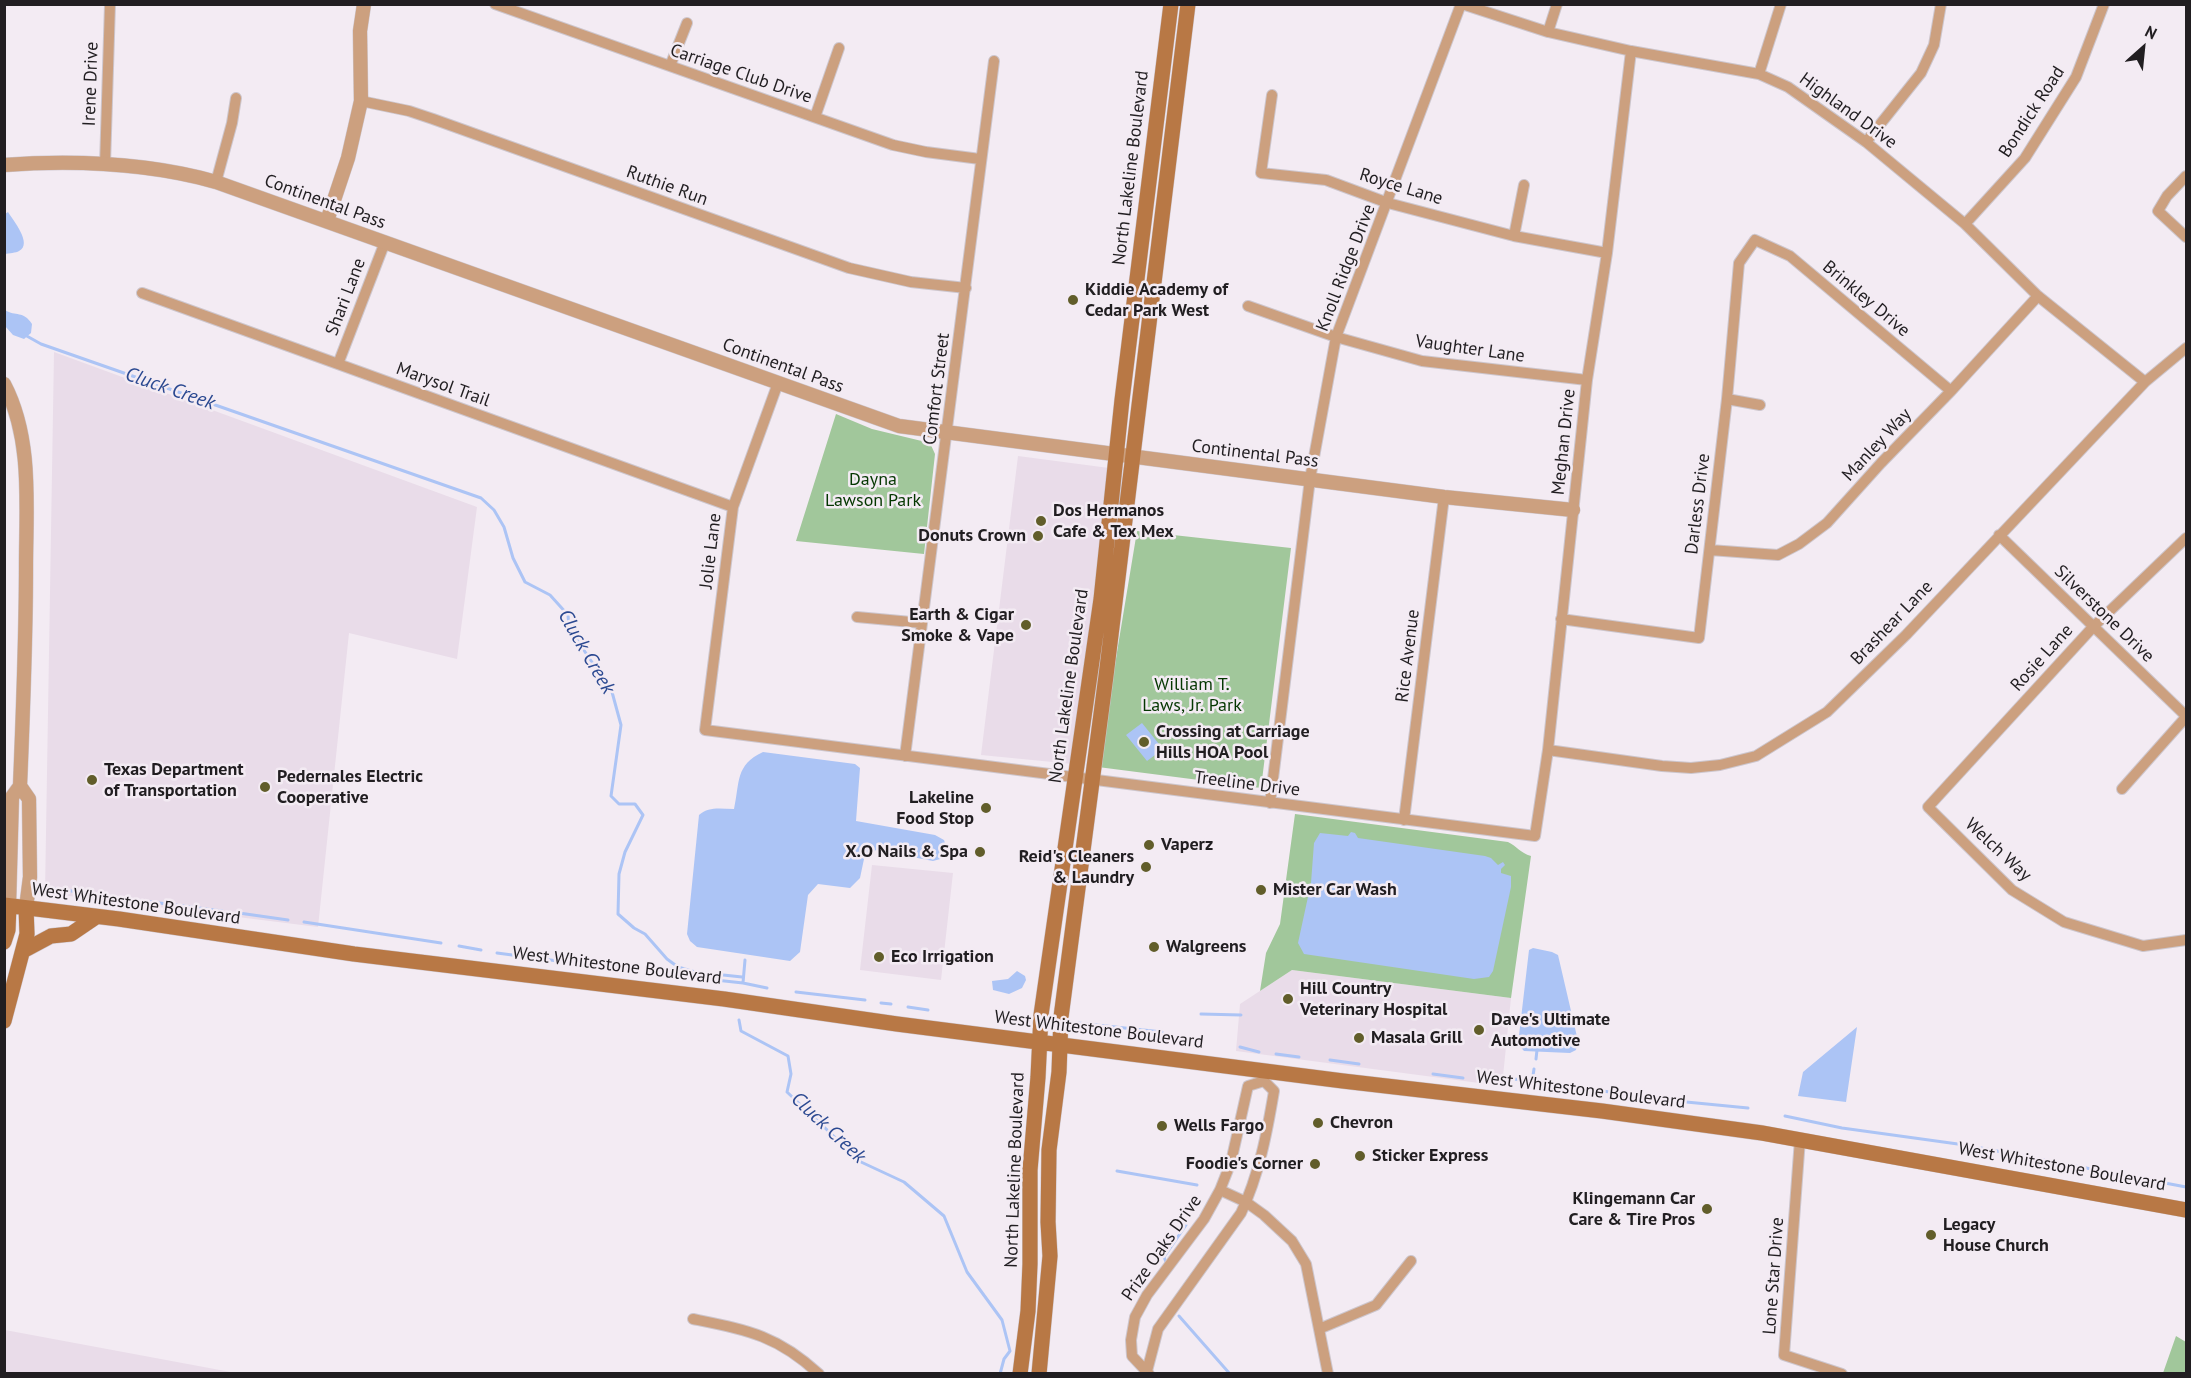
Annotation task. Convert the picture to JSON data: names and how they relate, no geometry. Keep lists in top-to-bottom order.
{
  "streets": {
    "main road": ["North Lakeline Boulevard", "West Whitestone Boulevard"],
    "street": [
      "Carriage Club Drive",
      "Irene Drive",
      "Highland Drive",
      "Bondick Road",
      "Ruthie Run",
      "Royce Lane",
      "Continental Pass",
      "Knoll Ridge Drive",
      "Shari Lane",
      "Brinkley Drive",
      "Vaughter Lane",
      "Marysol Trail",
      "Comfort Street",
      "Meghan Drive",
      "Manley Way",
      "Darless Drive",
      "Jolie Lane",
      "Silverstone Drive",
      "Brashear Lane",
      "Rice Avenue",
      "Rosie Lane",
      "Treeline Drive",
      "Welch Way",
      "Prize Oaks Drive",
      "Lone Star Drive"
    ]
  },
  "crossings": [
    ["Carriage Club Drive", "Comfort Street"],
    ["Irene Drive", "Continental Pass"],
    ["Highland Drive", "Bondick Road"],
    ["Highland Drive", "Knoll Ridge Drive"],
    ["Highland Drive", "Meghan Drive"],
    ["Highland Drive", "Manley Way"],
    ["Highland Drive", "Brashear Lane"],
    ["North Lakeline Boulevard", "Continental Pass"],
    ["North Lakeline Boulevard", "Treeline Drive"],
    ["North Lakeline Boulevard", "West Whitestone Boulevard"],
    ["Ruthie Run", "Comfort Street"],
    ["Royce Lane", "Knoll Ridge Drive"],
    ["Royce Lane", "Meghan Drive"],
    ["Continental Pass", "Knoll Ridge Drive"],
    ["Continental Pass", "Shari Lane"],
    ["Continental Pass", "Comfort Street"],
    ["Continental Pass", "Meghan Drive"],
    ["Continental Pass", "Jolie Lane"],
    ["Continental Pass", "Rice Avenue"],
    ["Knoll Ridge Drive", "Vaughter Lane"],
    ["Knoll Ridge Drive", "Treeline Drive"],
    ["Shari Lane", "Marysol Trail"],
    ["Brinkley Drive", "Manley Way"],
    ["Brinkley Drive", "Darless Drive"],
    ["Vaughter Lane", "Meghan Drive"],
    ["Marysol Trail", "Jolie Lane"],
    ["Comfort Street", "Treeline Drive"],
    ["Meghan Drive", "Darless Drive"],
    ["Meghan Drive", "Brashear Lane"],
    ["Meghan Drive", "Treeline Drive"],
    ["Manley Way", "Darless Drive"],
    ["Jolie Lane", "Treeline Drive"],
    ["Silverstone Drive", "Brashear Lane"],
    ["Silverstone Drive", "Rosie Lane"],
    ["Rice Avenue", "Treeline Drive"],
    ["Rosie Lane", "Welch Way"],
    ["West Whitestone Boulevard", "Prize Oaks Drive"],
    ["West Whitestone Boulevard", "Lone Star Drive"]
  ],
  "water": ["Cluck Creek"],
  "parks": ["Dayna Lawson Park", "William T. Laws, Jr. Park"],
  "places": [
    "Kiddie Academy of Cedar Park West",
    "Dos Hermanos Cafe & Tex Mex",
    "Donuts Crown",
    "Earth & Cigar Smoke & Vape",
    "Crossing at Carriage Hills HOA Pool",
    "Texas Department of Transportation",
    "Pedernales Electric Cooperative",
    "Lakeline Food Stop",
    "Vaperz",
    "X.O Nails & Spa",
    "Reid's Cleaners & Laundry",
    "Mister Car Wash",
    "Walgreens",
    "Eco Irrigation",
    "Hill Country Veterinary Hospital",
    "Dave's Ultimate Automotive",
    "Masala Grill",
    "Chevron",
    "Wells Fargo",
    "Sticker Express",
    "Foodie's Corner",
    "Klingemann Car Care & Tire Pros",
    "Legacy House Church"
  ],
  "north": "top right"
}
